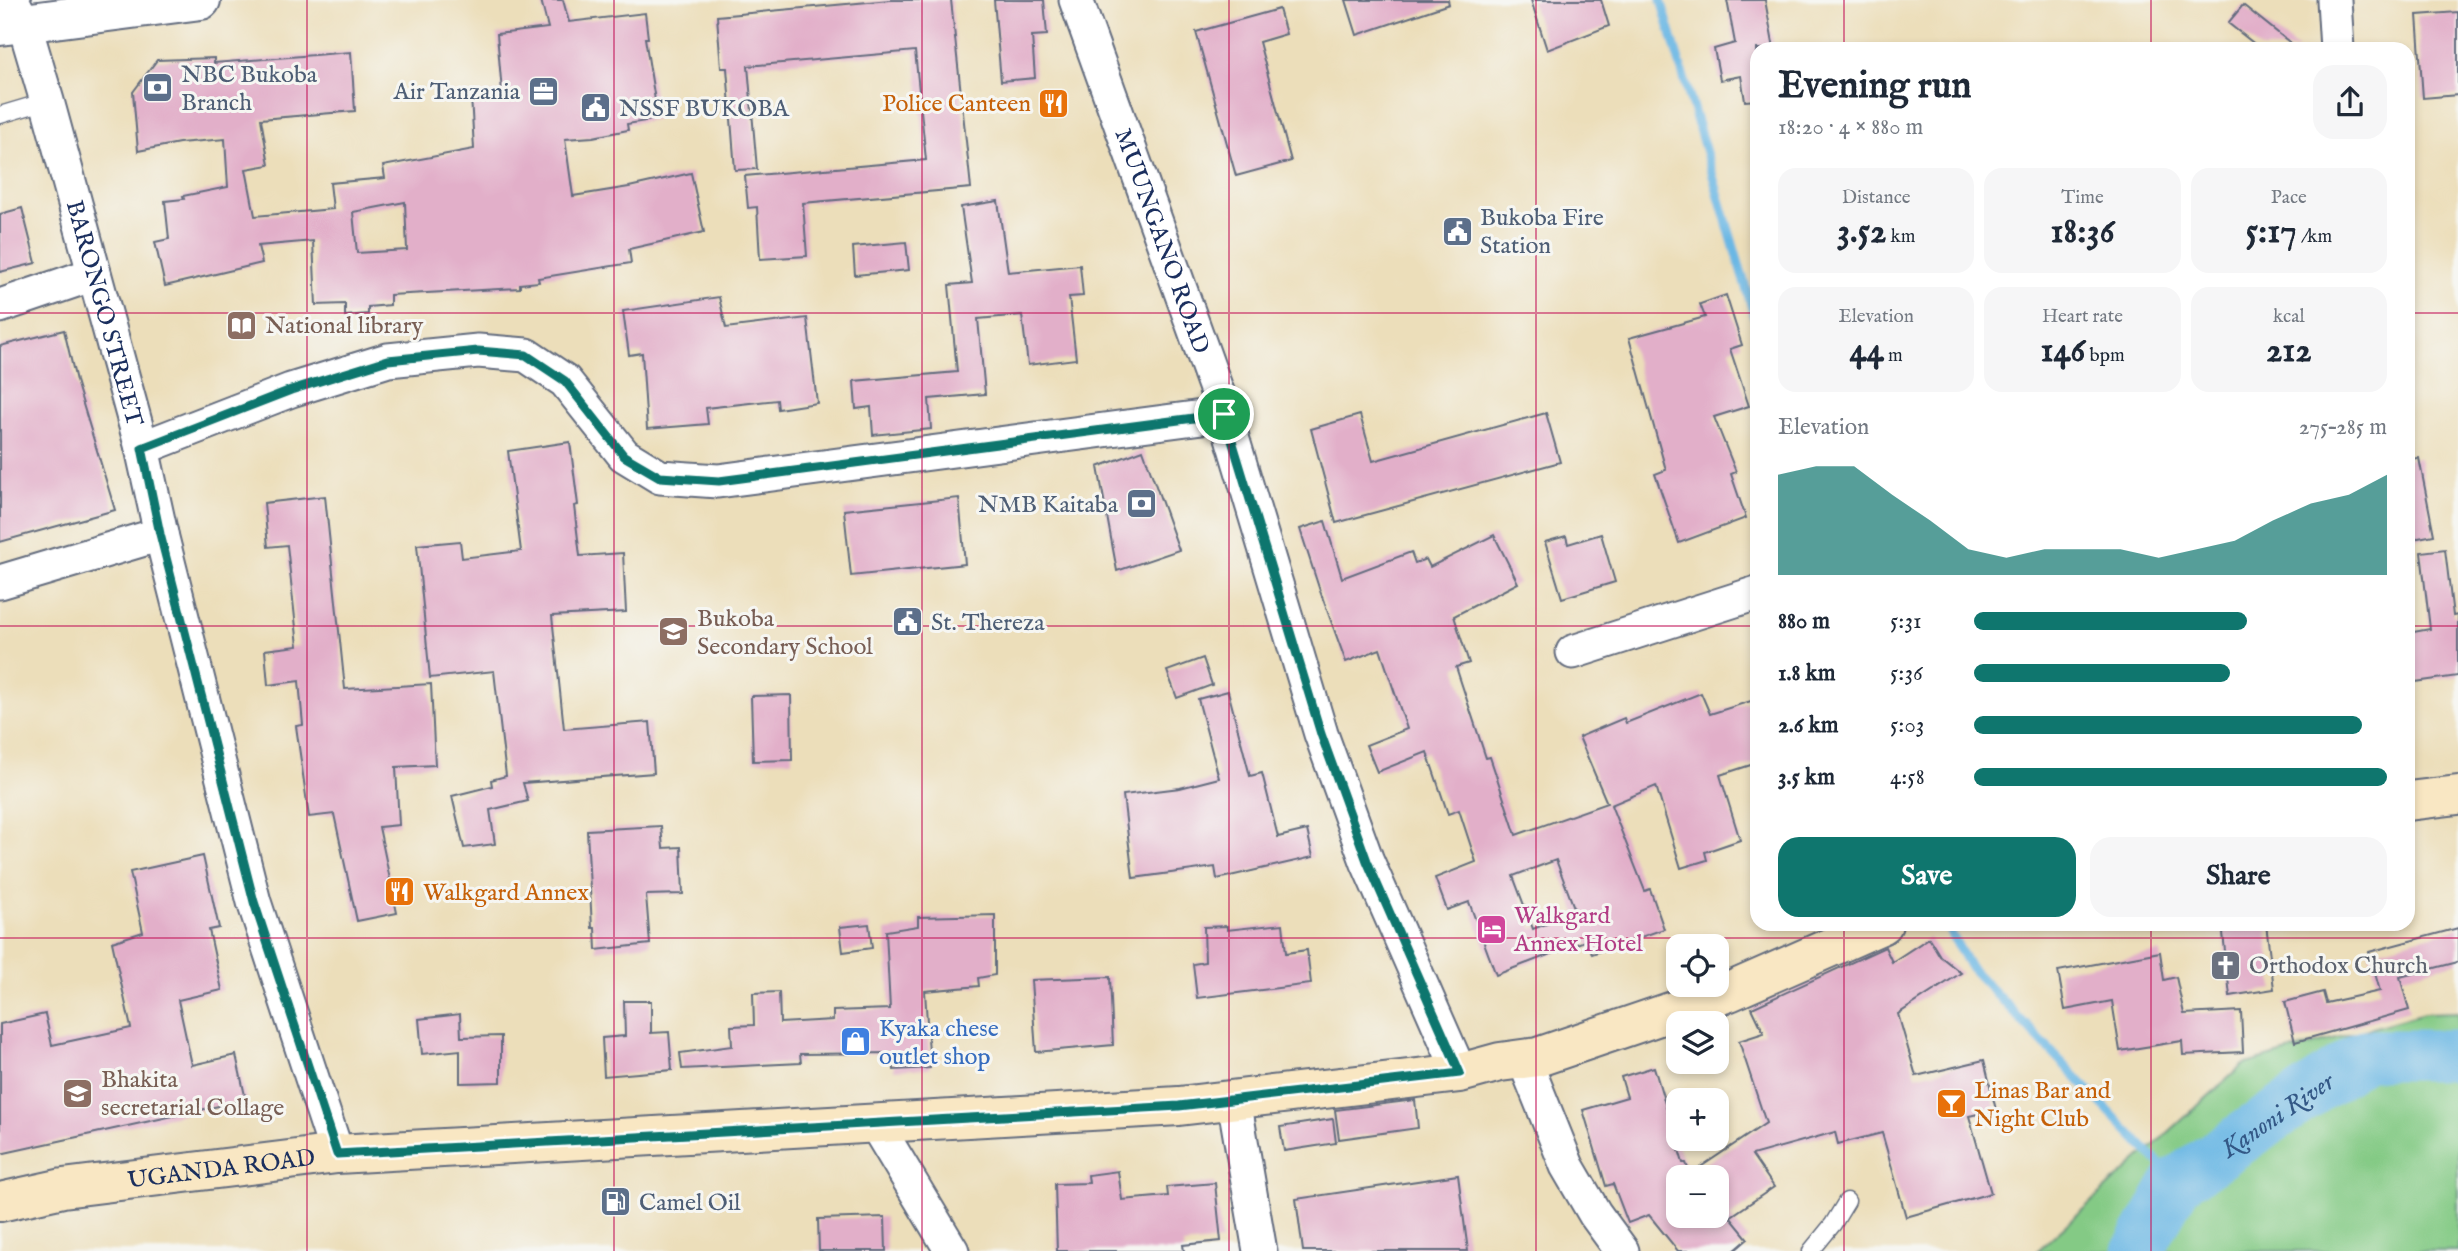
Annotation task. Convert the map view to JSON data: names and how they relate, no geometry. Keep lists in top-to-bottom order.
{
  "streets": {
    "main road": ["UGANDA ROAD"],
    "street": ["MUUNGANO ROAD", "BARONGO STREET"]
  },
  "crossings": [
    ["MUUNGANO ROAD", "UGANDA ROAD"],
    ["BARONGO STREET", "UGANDA ROAD"]
  ],
  "water": ["Kanoni River"],
  "places": {
    "bank": ["NBC Bukoba Branch", "NMB Kaitaba"],
    "office": ["Air Tanzania"],
    "restaurant": ["Police Canteen", "Walkgard Annex"],
    "public building": ["NSSF BUKOBA", "Bukoba Fire Station", "St. Thereza"],
    "library": ["National library"],
    "school or university": ["Bukoba Secondary School", "Bhakita secretarial Collage"],
    "hotel": ["Walkgard Annex Hotel"],
    "church": ["Orthodox Church"],
    "shop": ["Kyaka chese outlet shop"],
    "bar": ["Linas Bar and Night Club"],
    "fuel station": ["Camel Oil"]
  },
  "page": {
    "heading": ["Evening run", "18:20 · 4 × 880 m"],
    "stats": [
      ["Distance", "3.52 km"],
      ["Time", "18:36"],
      ["Pace", "5:17 /km"],
      ["Elevation", "44 m"],
      ["Heart rate", "146 bpm"],
      ["kcal", "212"]
    ],
    "chart": ["Elevation", "275–285 m"],
    "list": [
      {
        "name": "880 m",
        "note": "5:31"
      },
      {
        "name": "1.8 km",
        "note": "5:36"
      },
      {
        "name": "2.6 km",
        "note": "5:03"
      },
      {
        "name": "3.5 km",
        "note": "4:58"
      }
    ],
    "buttons": ["Save", "Share"],
    "map_buttons": ["+", "−"]
  }
}
